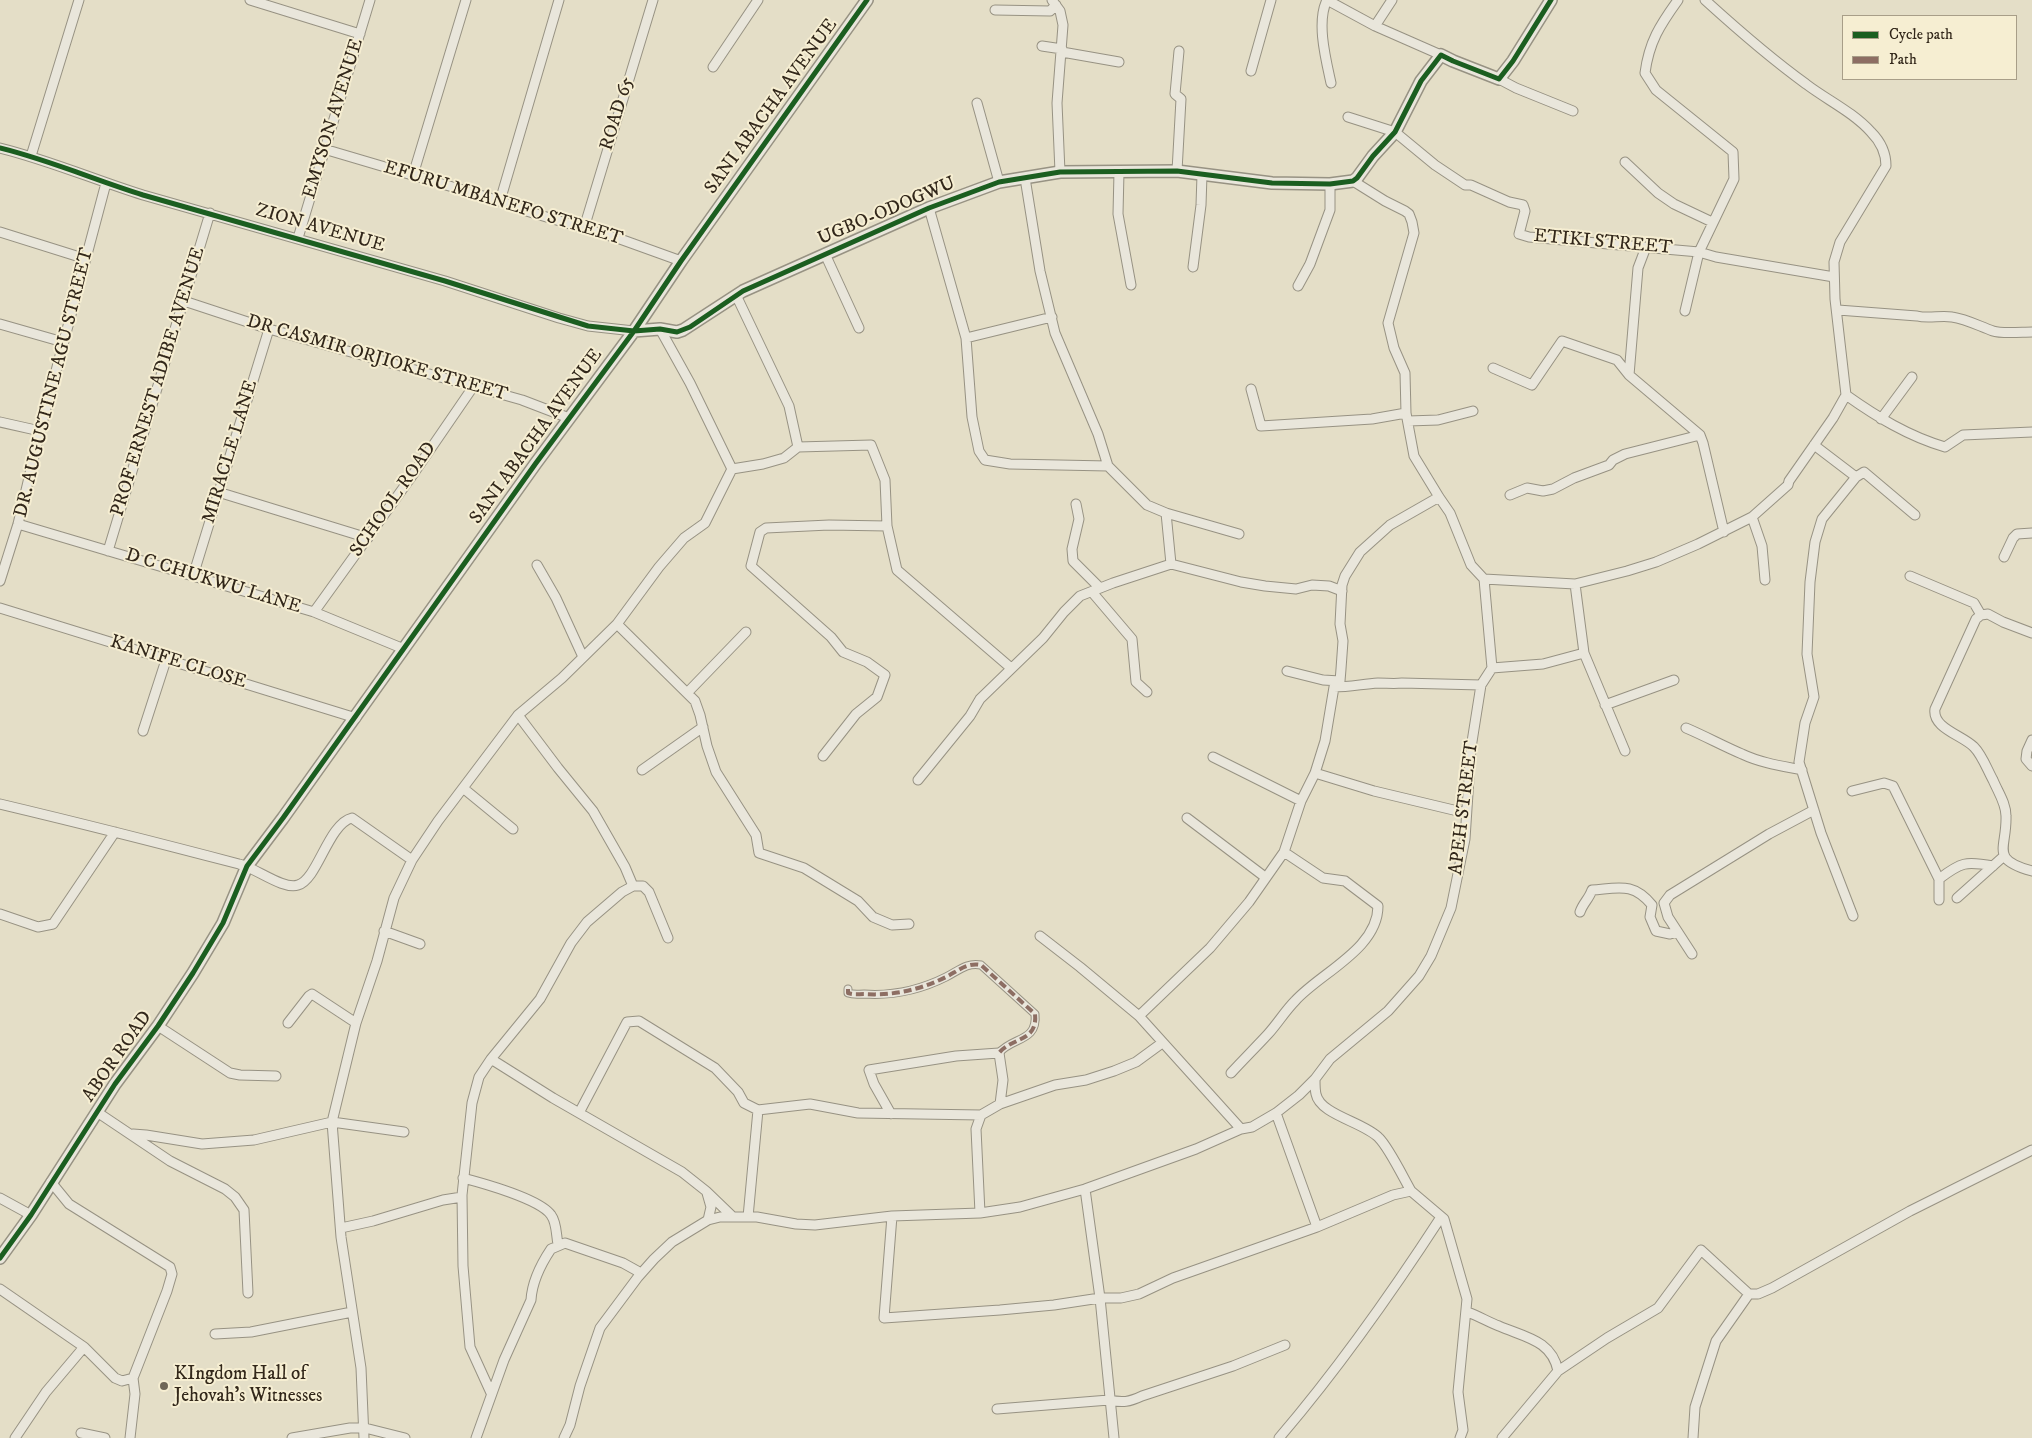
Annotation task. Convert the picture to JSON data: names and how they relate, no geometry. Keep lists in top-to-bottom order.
{
  "streets": {
    "street": [
      "SANI ABACHA AVENUE",
      "ROAD 65",
      "EMYSON AVENUE",
      "EFURU MBANEFO STREET",
      "UGBO-ODOGWU",
      "ZION AVENUE",
      "ETIKI STREET",
      "DR CASMIR ORJIOKE STREET",
      "PROF ERNEST ADIBE AVENUE",
      "DR. AUGUSTINE AGU STREET",
      "MIRACLE LANE",
      "SCHOOL ROAD",
      "D C CHUKWU LANE",
      "KANIFE CLOSE",
      "APEH STREET",
      "ABOR ROAD"
    ]
  },
  "crossings": [
    ["SANI ABACHA AVENUE", "EFURU MBANEFO STREET"],
    ["SANI ABACHA AVENUE", "UGBO-ODOGWU"],
    ["SANI ABACHA AVENUE", "ZION AVENUE"],
    ["SANI ABACHA AVENUE", "DR CASMIR ORJIOKE STREET"],
    ["SANI ABACHA AVENUE", "D C CHUKWU LANE"],
    ["SANI ABACHA AVENUE", "KANIFE CLOSE"],
    ["SANI ABACHA AVENUE", "ABOR ROAD"],
    ["ROAD 65", "EFURU MBANEFO STREET"],
    ["EMYSON AVENUE", "EFURU MBANEFO STREET"],
    ["EMYSON AVENUE", "ZION AVENUE"],
    ["UGBO-ODOGWU", "ZION AVENUE"],
    ["ZION AVENUE", "PROF ERNEST ADIBE AVENUE"],
    ["ZION AVENUE", "DR. AUGUSTINE AGU STREET"],
    ["DR CASMIR ORJIOKE STREET", "PROF ERNEST ADIBE AVENUE"],
    ["DR CASMIR ORJIOKE STREET", "MIRACLE LANE"],
    ["DR CASMIR ORJIOKE STREET", "SCHOOL ROAD"],
    ["PROF ERNEST ADIBE AVENUE", "D C CHUKWU LANE"],
    ["DR. AUGUSTINE AGU STREET", "D C CHUKWU LANE"],
    ["MIRACLE LANE", "D C CHUKWU LANE"],
    ["SCHOOL ROAD", "D C CHUKWU LANE"]
  ],
  "places": ["KIngdom Hall of Jehovah's Witnesses"],
  "legend": ["Cycle path", "Path"]
}
